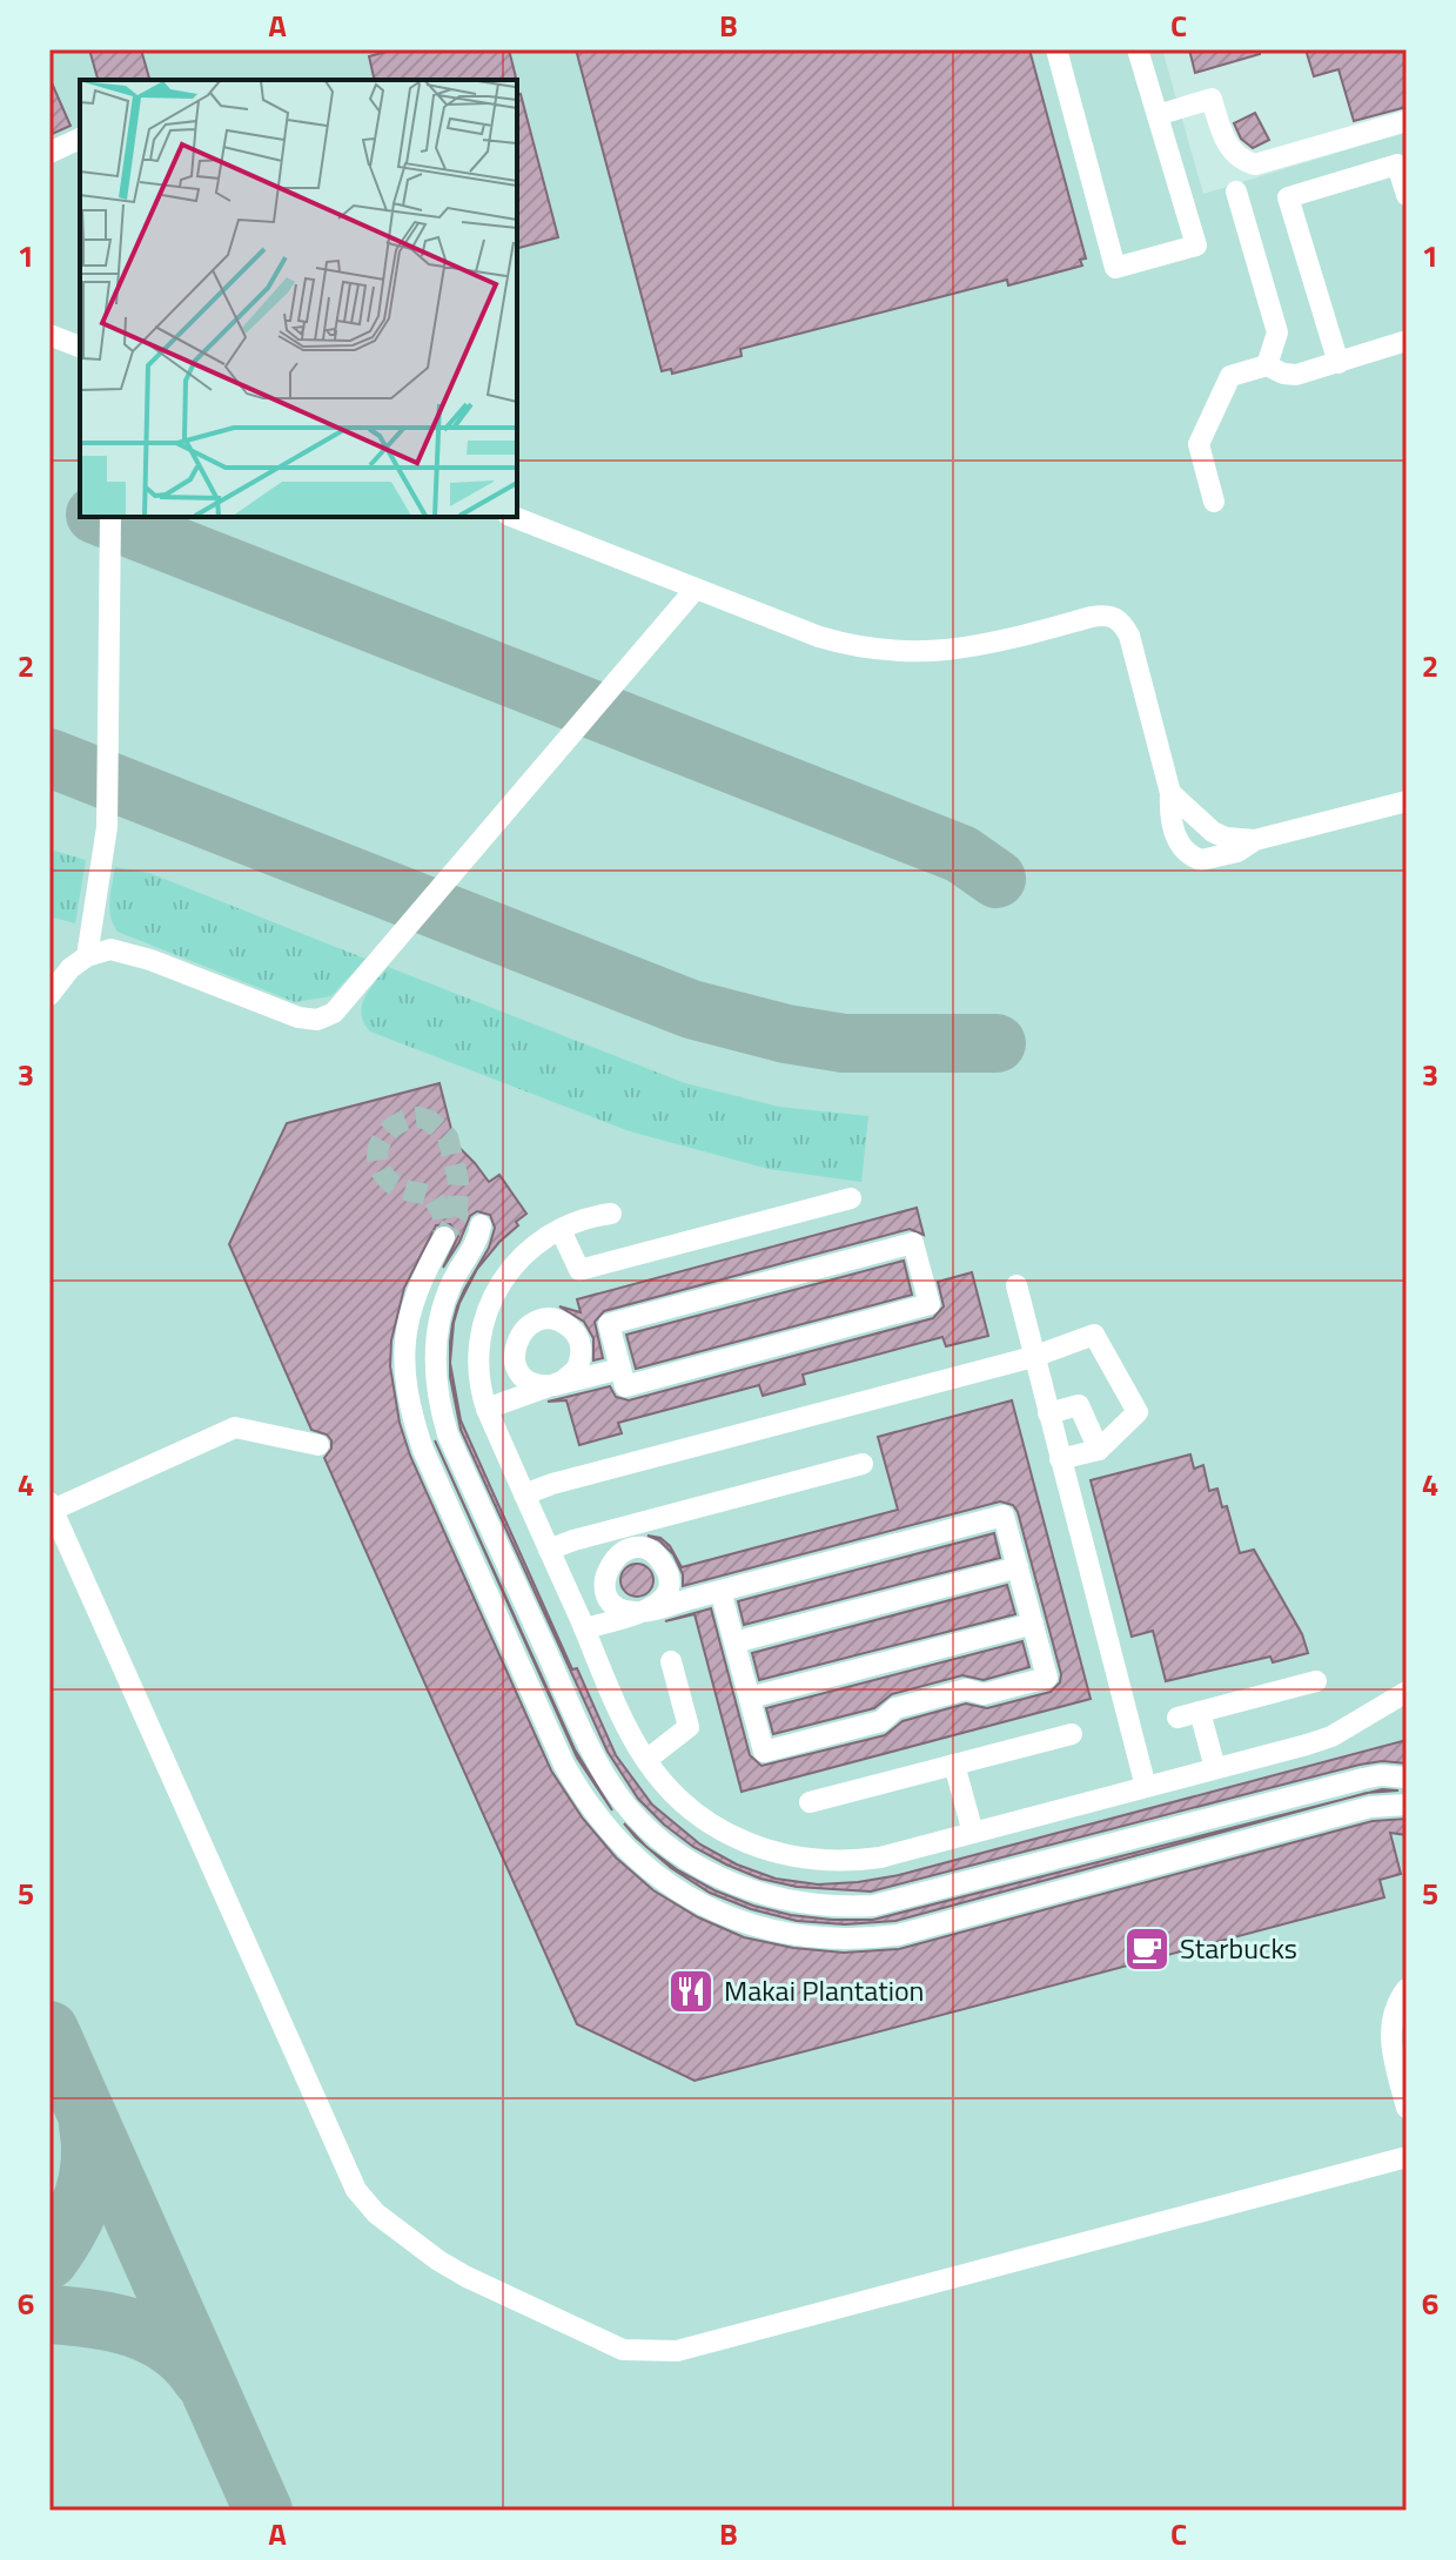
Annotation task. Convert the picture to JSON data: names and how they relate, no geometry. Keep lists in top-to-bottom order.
{
  "places": {
    "cafe": ["Starbucks"],
    "restaurant": ["Makai Plantation"]
  },
  "grid": {
    "columns": ["A", "B", "C"],
    "rows": [
      "1",
      "2",
      "3",
      "4",
      "5",
      "6"
    ]
  }
}
